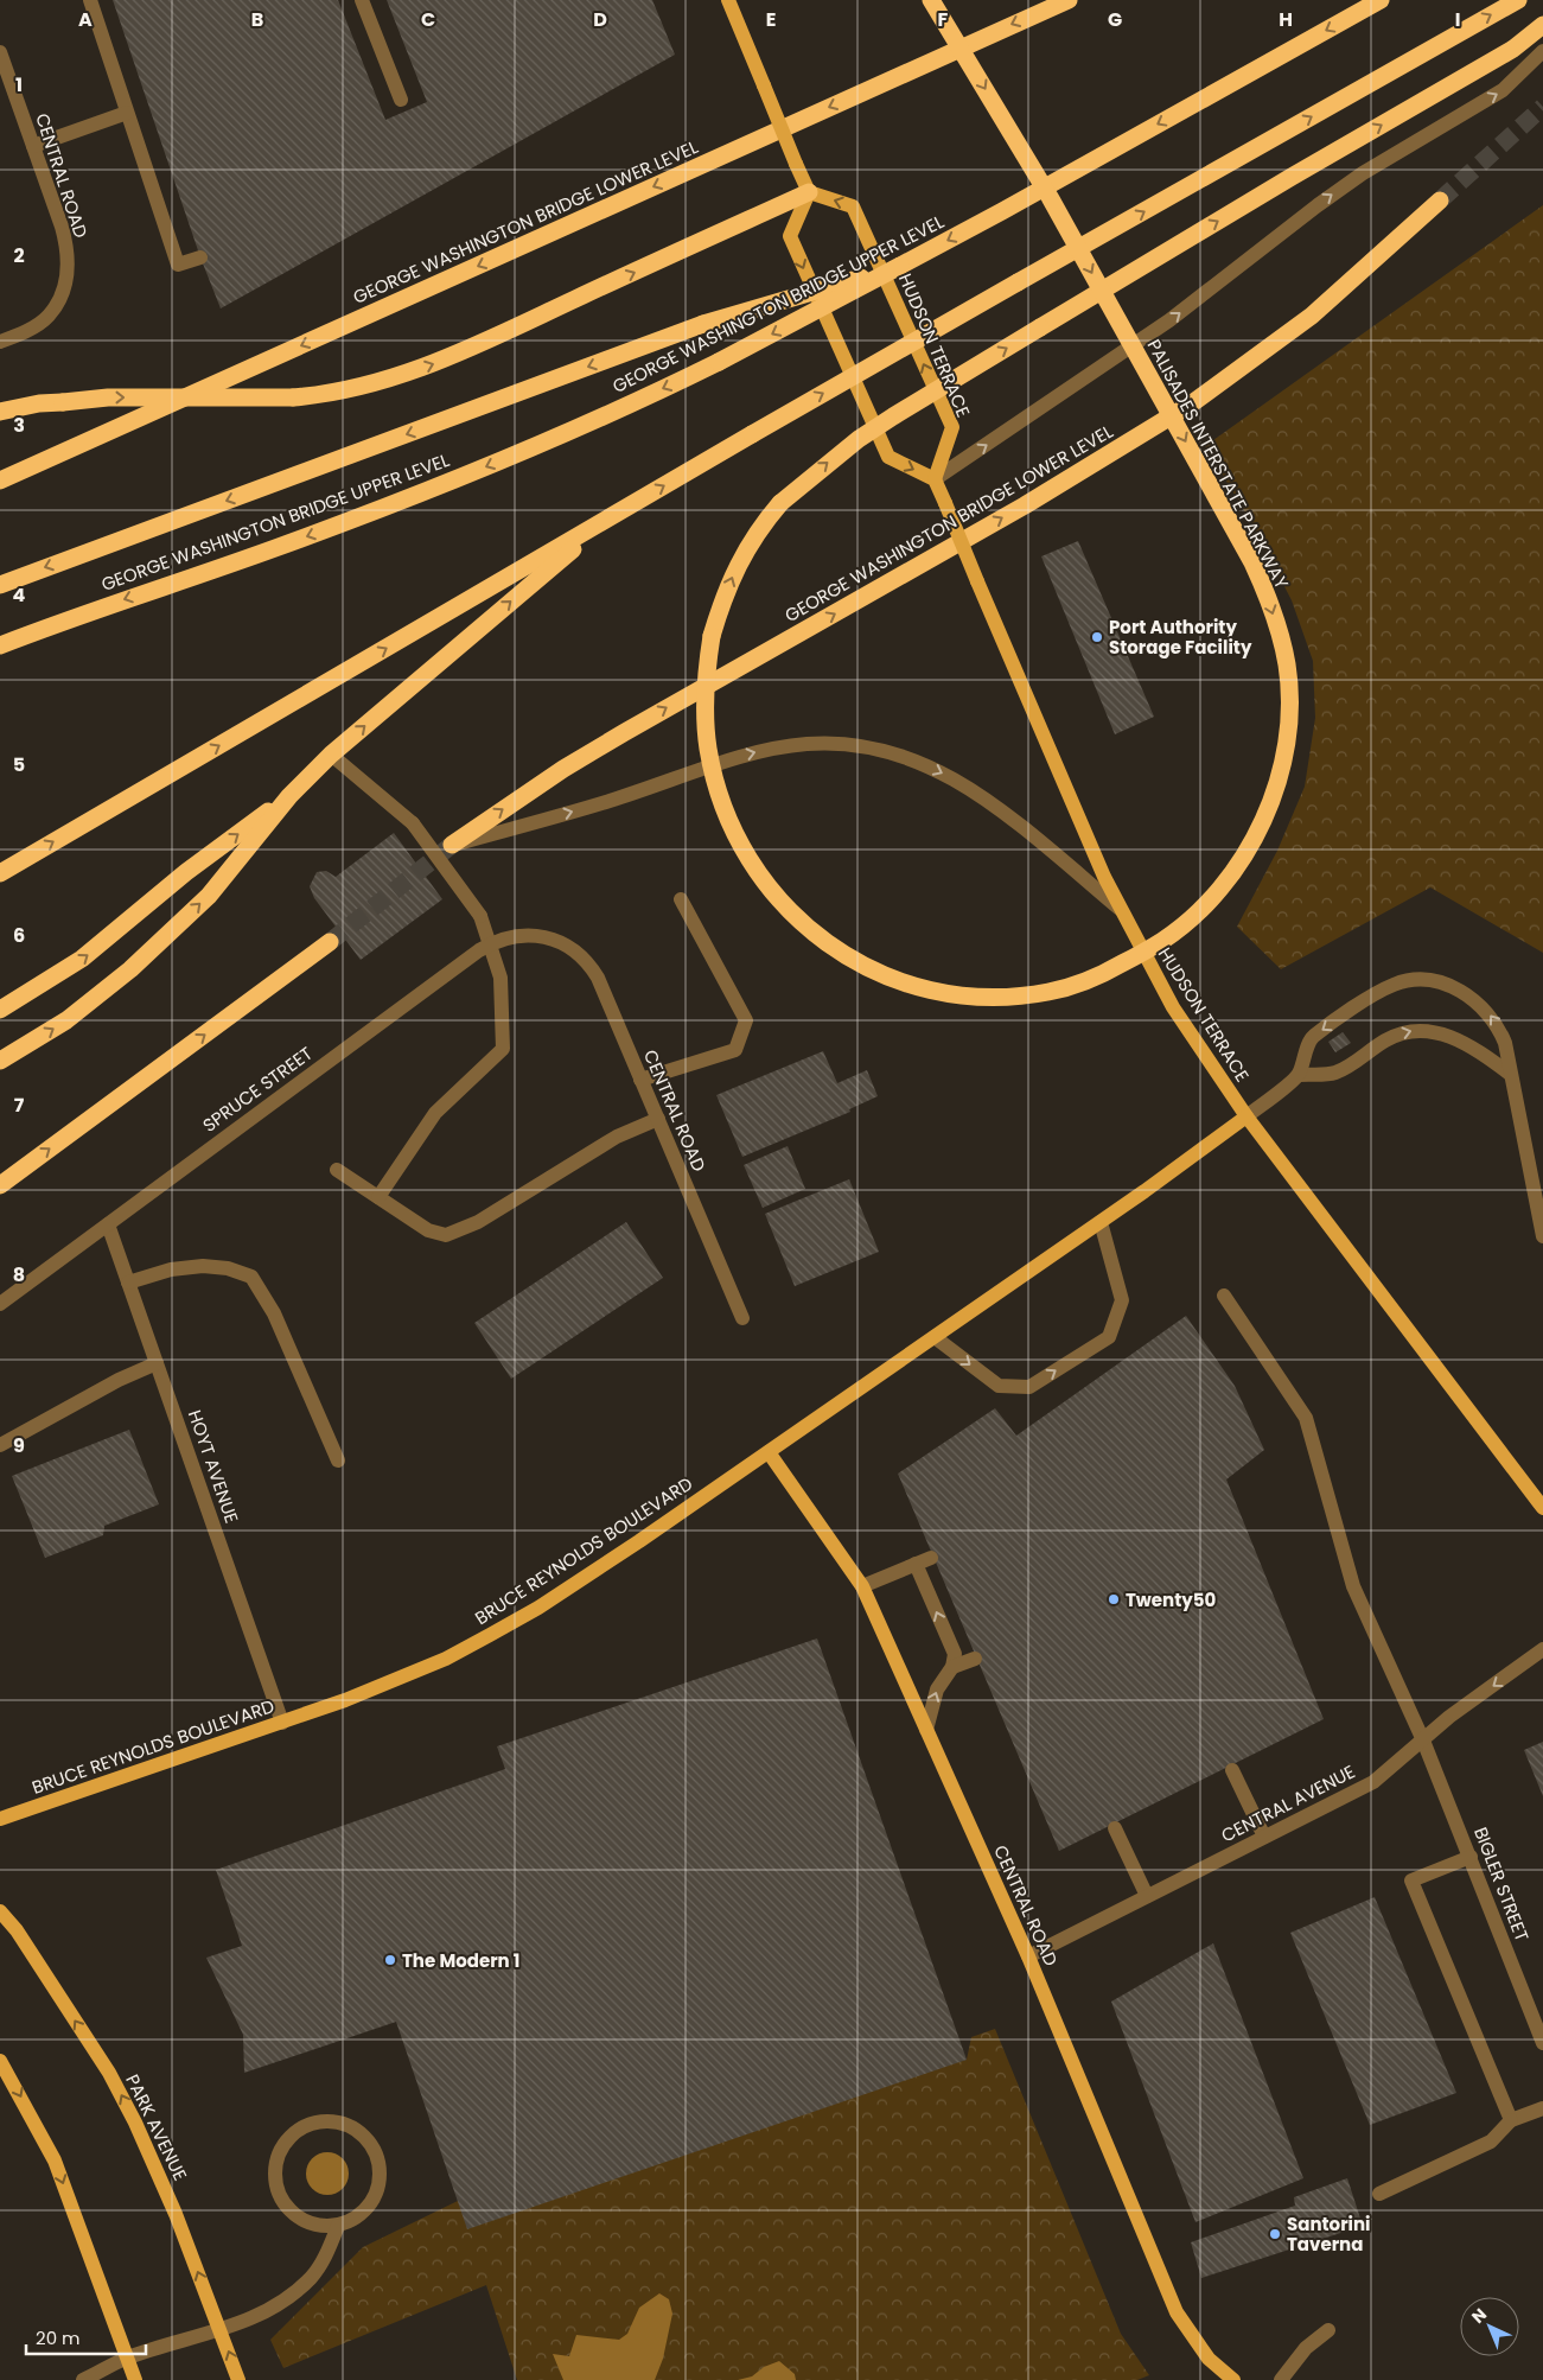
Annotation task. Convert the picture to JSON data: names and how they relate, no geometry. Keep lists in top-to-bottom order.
{
  "streets": {
    "highway": ["GEORGE WASHINGTON BRIDGE LOWER LEVEL", "GEORGE WASHINGTON BRIDGE UPPER LEVEL", "PALISADES INTERSTATE PARKWAY"],
    "main road": [
      "CENTRAL ROAD",
      "HUDSON TERRACE",
      "BRUCE REYNOLDS BOULEVARD",
      "PARK AVENUE"
    ],
    "street": [
      "SPRUCE STREET",
      "HOYT AVENUE",
      "CENTRAL AVENUE",
      "BIGLER STREET"
    ]
  },
  "crossings": [
    ["CENTRAL ROAD", "SPRUCE STREET"],
    ["CENTRAL ROAD", "BRUCE REYNOLDS BOULEVARD"],
    ["CENTRAL ROAD", "CENTRAL AVENUE"],
    ["HUDSON TERRACE", "BRUCE REYNOLDS BOULEVARD"],
    ["SPRUCE STREET", "HOYT AVENUE"],
    ["HOYT AVENUE", "BRUCE REYNOLDS BOULEVARD"],
    ["CENTRAL AVENUE", "BIGLER STREET"]
  ],
  "places": [
    "Port Authority Storage Facility",
    "Twenty50",
    "The Modern 1",
    "Santorini Taverna"
  ],
  "scale_bar": "20 m",
  "north": "top left",
  "grid": {
    "columns": [
      "A",
      "B",
      "C",
      "D",
      "E",
      "F",
      "G",
      "H",
      "I"
    ],
    "rows": [
      "1",
      "2",
      "3",
      "4",
      "5",
      "6",
      "7",
      "8",
      "9"
    ]
  }
}
